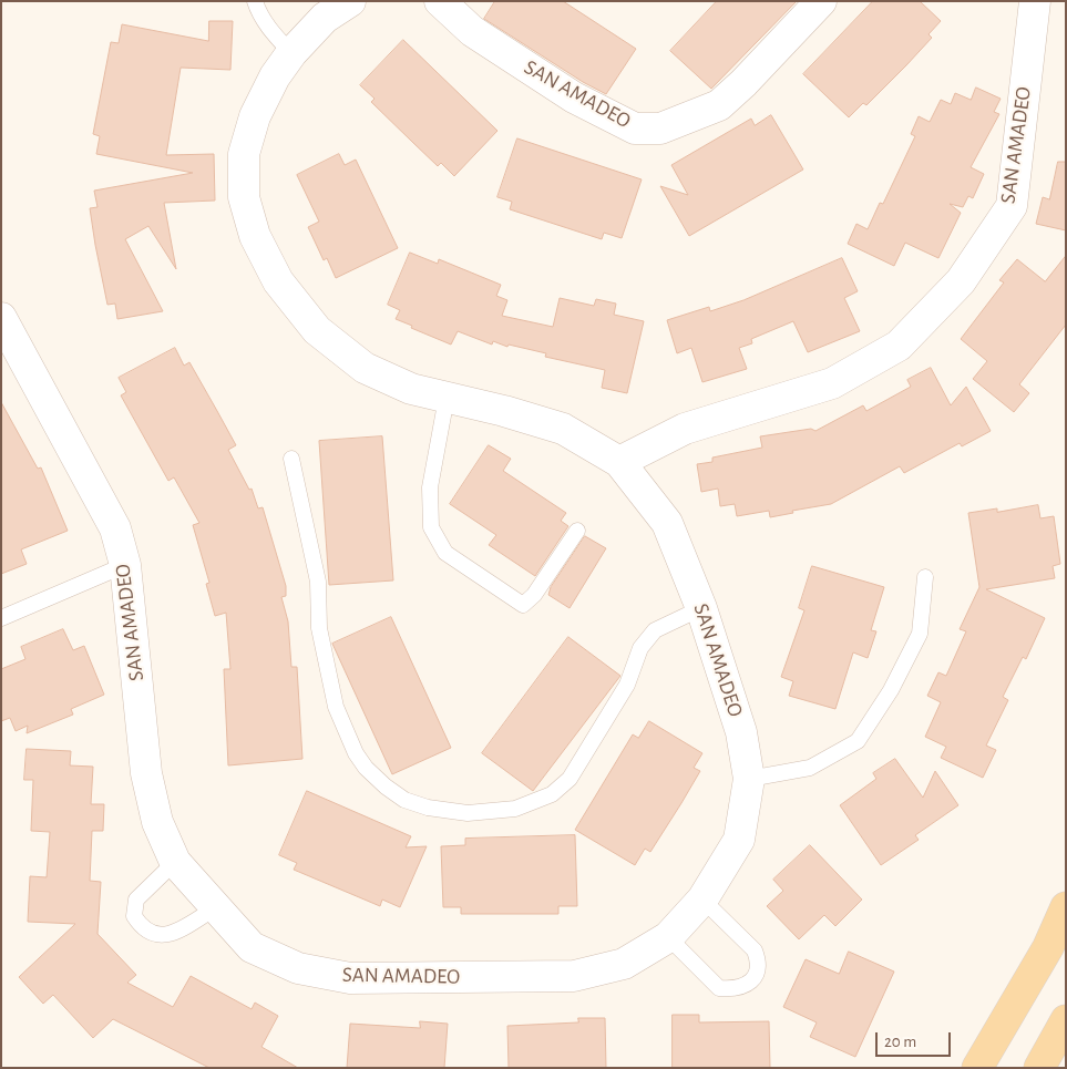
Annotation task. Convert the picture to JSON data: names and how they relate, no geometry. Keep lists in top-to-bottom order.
{
  "streets": {
    "street": ["SAN AMADEO"]
  },
  "scale_bar": "20 m"
}
